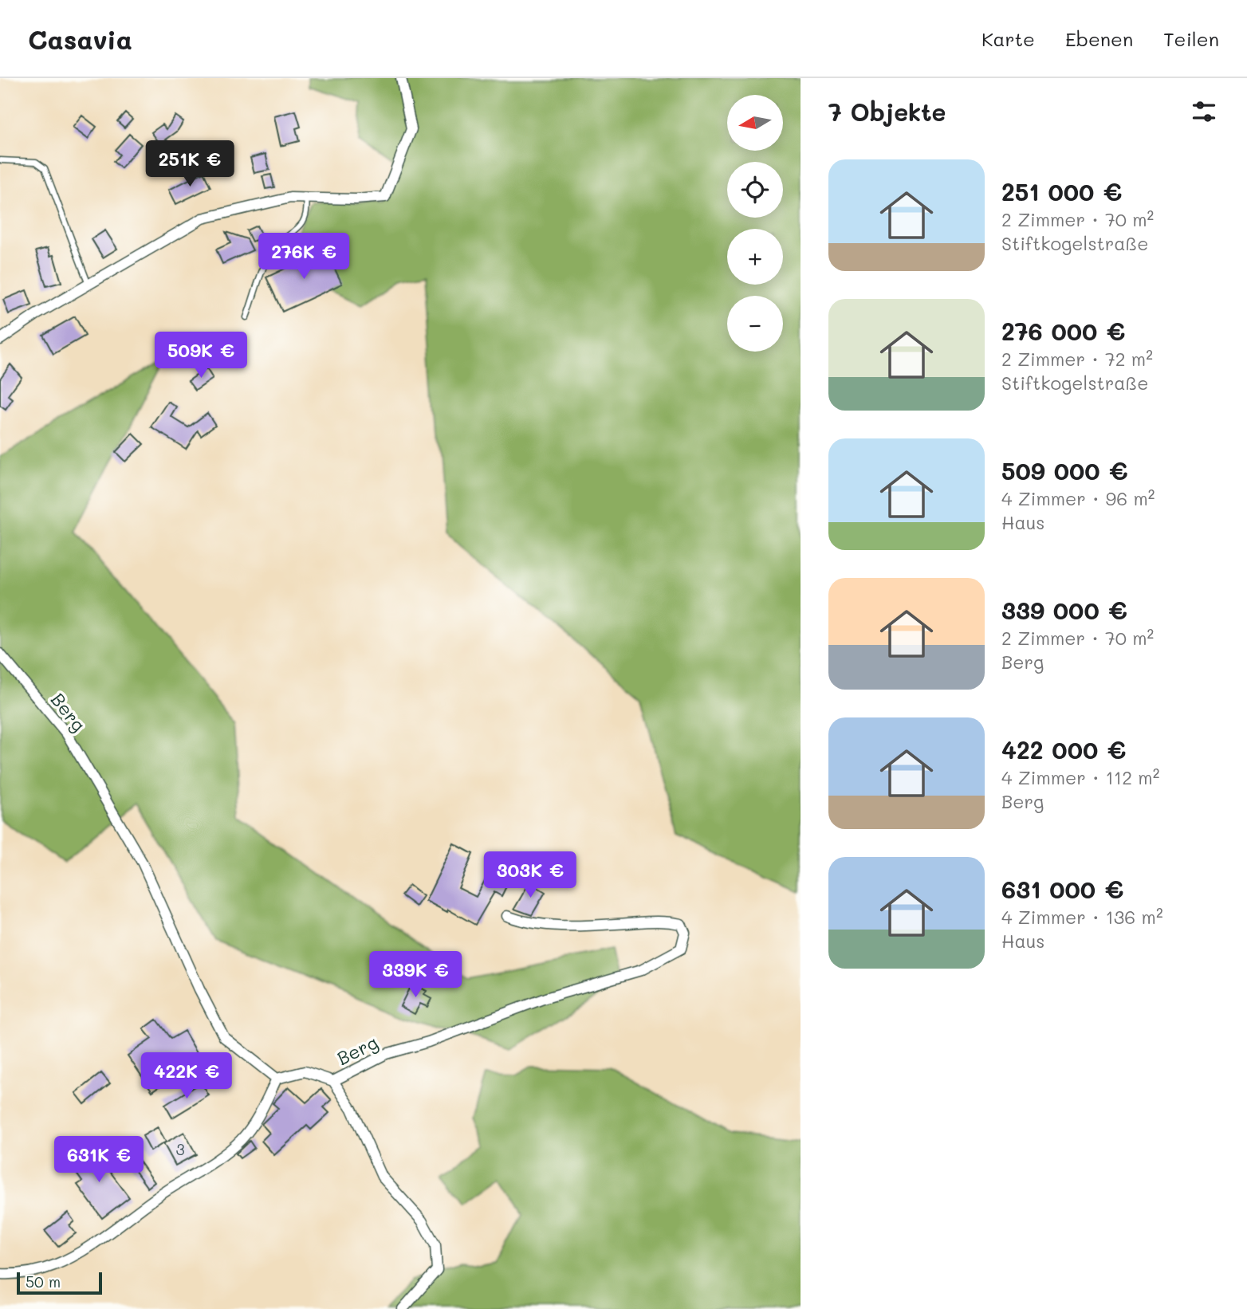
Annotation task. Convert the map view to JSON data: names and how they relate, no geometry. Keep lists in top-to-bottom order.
{
  "streets": {
    "street": ["Berg"]
  },
  "house_numbers": ["3"],
  "scale_bar": "50 m",
  "north": "left",
  "page": {
    "header": "Casavia",
    "nav": ["Karte", "Ebenen", "Teilen"],
    "heading": "7 Objekte",
    "map_buttons": ["+", "−"],
    "price": [
      "251K €",
      "276K €",
      "509K €",
      "303K €",
      "339K €",
      "422K €",
      "631K €"
    ],
    "list": [
      {
        "name": "251 000 €",
        "note": "2 Zimmer · 70 m² · Stiftkogelstraße"
      },
      {
        "name": "276 000 €",
        "note": "2 Zimmer · 72 m² · Stiftkogelstraße"
      },
      {
        "name": "509 000 €",
        "note": "4 Zimmer · 96 m² · Haus"
      },
      {
        "name": "339 000 €",
        "note": "2 Zimmer · 70 m² · Berg"
      },
      {
        "name": "422 000 €",
        "note": "4 Zimmer · 112 m² · Berg"
      },
      {
        "name": "631 000 €",
        "note": "4 Zimmer · 136 m² · Haus"
      }
    ],
    "scale": "50 m"
  }
}
